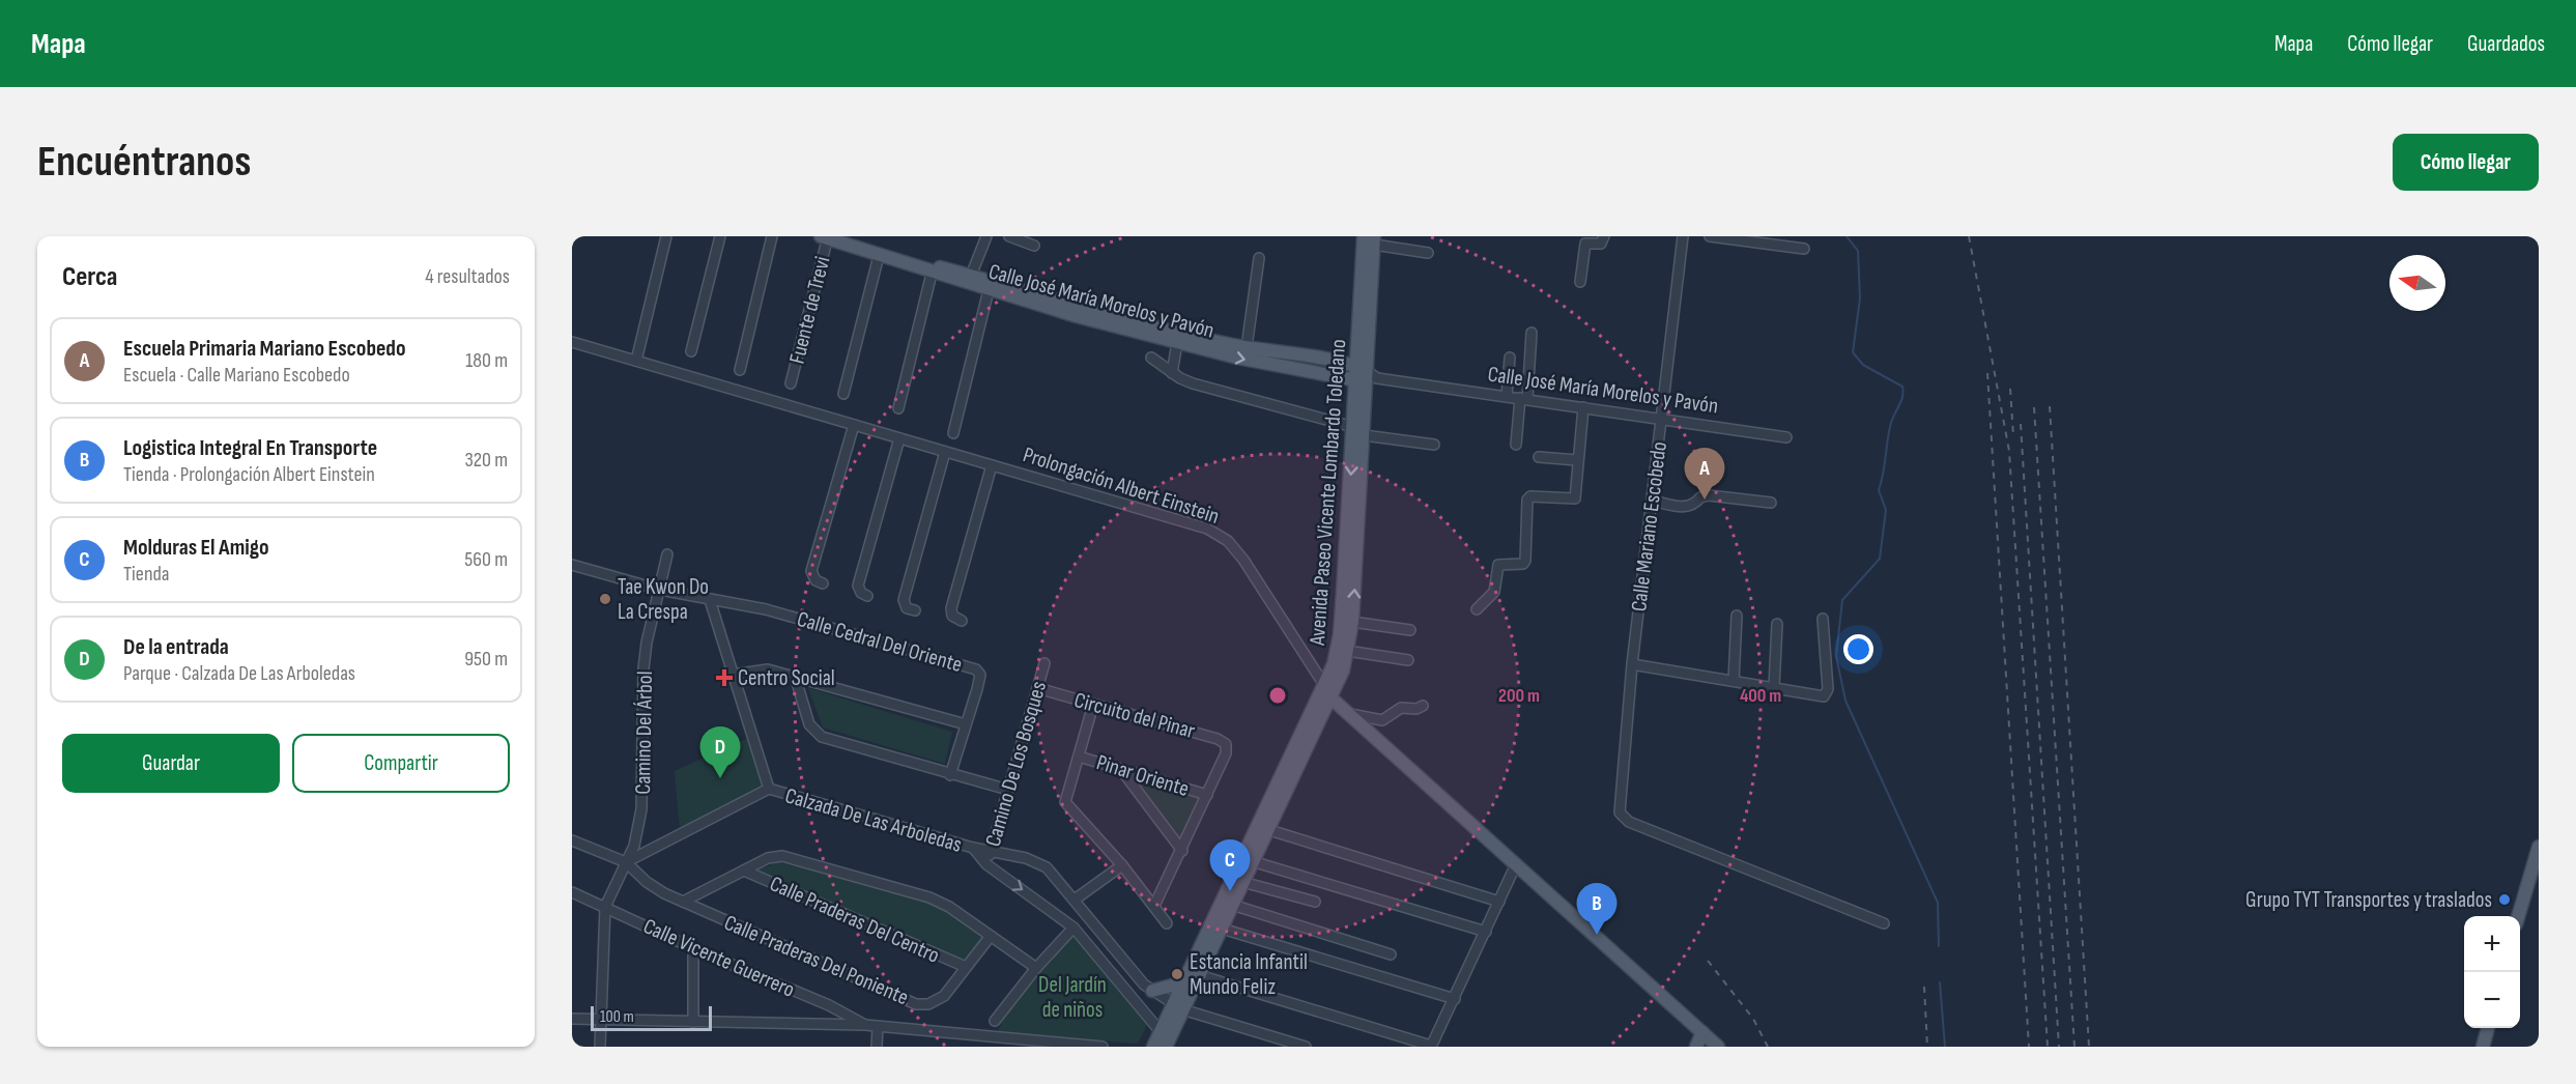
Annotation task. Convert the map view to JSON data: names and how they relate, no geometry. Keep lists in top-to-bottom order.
{
  "streets": {
    "main road": ["Calle José María Morelos y Pavón", "Prolongación Albert Einstein", "Avenida Paseo Vicente Lombardo Toledano"],
    "street": [
      "Fuente de Trevi",
      "Calle Mariano Escobedo",
      "Calle Cedral Del Oriente",
      "Circuito del Pinar",
      "Camino Del Árbol",
      "Camino De Los Bosques",
      "Pinar Oriente",
      "Calzada De Las Arboledas",
      "Calle Praderas Del Centro",
      "Calle Vicente Guerrero",
      "Calle Praderas Del Poniente"
    ]
  },
  "crossings": [
    ["Calle José María Morelos y Pavón", "Fuente de Trevi"],
    ["Calle José María Morelos y Pavón", "Avenida Paseo Vicente Lombardo Toledano"],
    ["Calle José María Morelos y Pavón", "Calle Mariano Escobedo"],
    ["Prolongación Albert Einstein", "Avenida Paseo Vicente Lombardo Toledano"],
    ["Avenida Paseo Vicente Lombardo Toledano", "Calzada De Las Arboledas"],
    ["Circuito del Pinar", "Camino De Los Bosques"],
    ["Circuito del Pinar", "Pinar Oriente"],
    ["Camino Del Árbol", "Calzada De Las Arboledas"],
    ["Camino Del Árbol", "Calle Vicente Guerrero"],
    ["Camino Del Árbol", "Calle Praderas Del Poniente"],
    ["Camino De Los Bosques", "Calzada De Las Arboledas"],
    ["Calzada De Las Arboledas", "Calle Praderas Del Poniente"],
    ["Calle Praderas Del Centro", "Calle Praderas Del Poniente"]
  ],
  "parks": ["Del Jardín de niños"],
  "places": {
    "other": ["Tae Kwon Do La Crespa", "Grupo TYT Transportes y traslados", "Estancia Infantil Mundo Feliz"],
    "health": ["Centro Social"]
  },
  "scale_bar": "100 m",
  "north": "left",
  "page": {
    "header": "Mapa",
    "nav": ["Mapa", "Cómo llegar", "Guardados"],
    "buttons": [
      "Cómo llegar",
      ["Guardar", "Compartir"]
    ],
    "title": "Encuéntranos",
    "heading": ["Cerca", "4 resultados"],
    "list": [
      {
        "mark": "A",
        "name": "Escuela Primaria Mariano Escobedo",
        "note": "Escuela · Calle Mariano Escobedo",
        "value": "180 m"
      },
      {
        "mark": "B",
        "name": "Logistica Integral En Transporte",
        "note": "Tienda · Prolongación Albert Einstein",
        "value": "320 m"
      },
      {
        "mark": "C",
        "name": "Molduras El Amigo",
        "note": "Tienda",
        "value": "560 m"
      },
      {
        "mark": "D",
        "name": "De la entrada",
        "note": "Parque · Calzada De Las Arboledas",
        "value": "950 m"
      }
    ],
    "pins": [
      "A",
      "D",
      "C",
      "B"
    ],
    "map_buttons": ["+", "−"],
    "scale": "100 m"
  },
  "rings": ["200 m", "400 m"]
}
